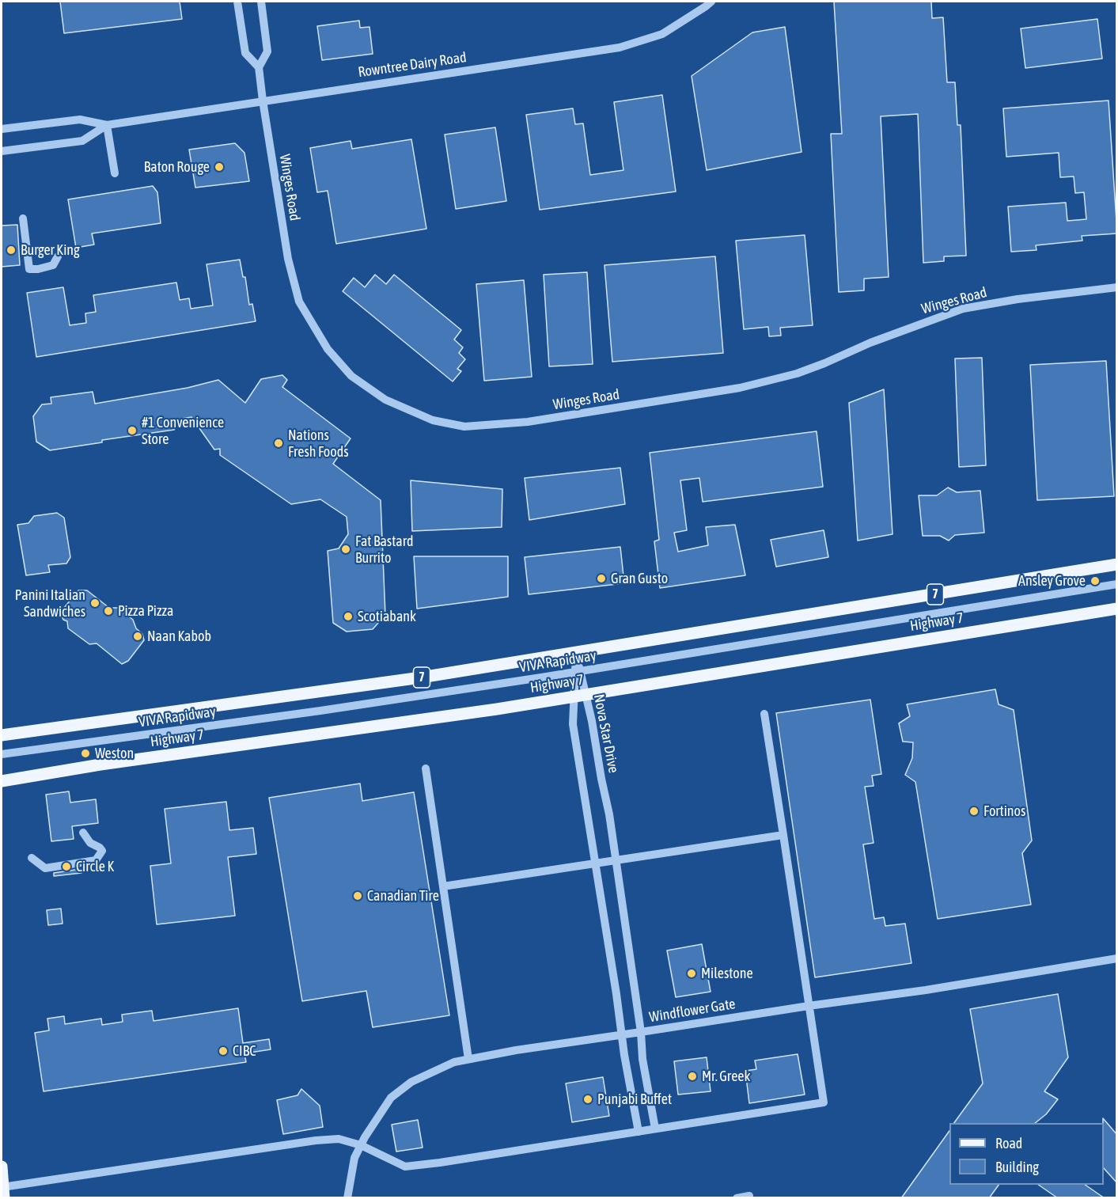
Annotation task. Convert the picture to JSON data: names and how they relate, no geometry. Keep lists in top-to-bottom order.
{
  "streets": {
    "main road": ["7", "Highway 7"],
    "street": [
      "Rowntree Dairy Road",
      "Winges Road",
      "VIVA Rapidway",
      "Nova Star Drive",
      "Windflower Gate"
    ]
  },
  "crossings": [
    ["Rowntree Dairy Road", "Winges Road"],
    ["Highway 7", "Nova Star Drive"],
    ["VIVA Rapidway", "Nova Star Drive"],
    ["Nova Star Drive", "Windflower Gate"]
  ],
  "places": [
    "Baton Rouge",
    "Burger King",
    "#1 Convenience Store",
    "Nations Fresh Foods",
    "Fat Bastard Burrito",
    "Gran Gusto",
    "Ansley Grove",
    "Panini Italian Sandwiches",
    "Pizza Pizza",
    "Scotiabank",
    "Naan Kabob",
    "Weston",
    "Fortinos",
    "Circle K",
    "Canadian Tire",
    "Milestone",
    "CIBC",
    "Mr. Greek",
    "Punjabi Buffet"
  ],
  "legend": ["Road", "Building"]
}
